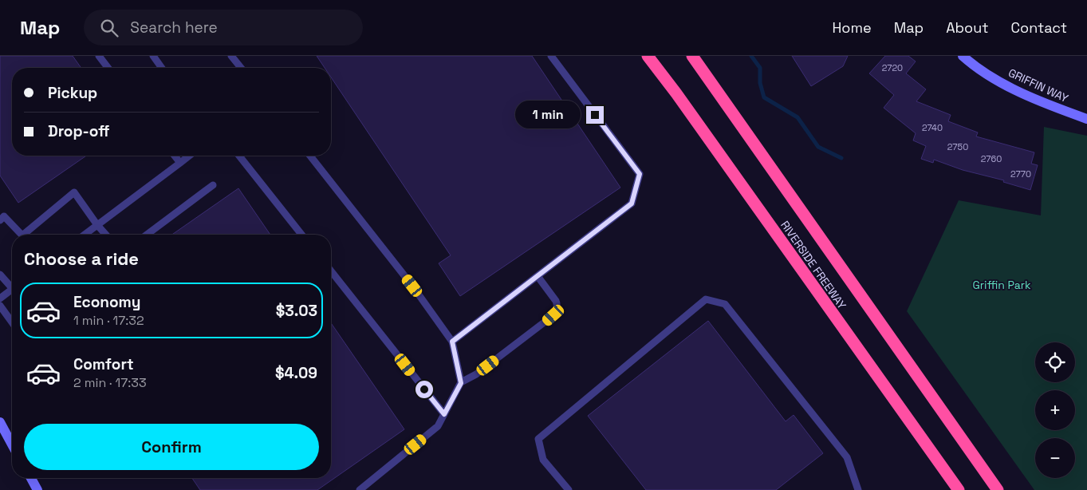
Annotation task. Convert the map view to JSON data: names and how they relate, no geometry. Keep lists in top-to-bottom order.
{
  "streets": {
    "highway": ["RIVERSIDE FREEWAY"],
    "street": ["GRIFFIN WAY"]
  },
  "parks": ["Griffin Park"],
  "house_numbers": [
    "2720",
    "2740",
    "2750",
    "2760",
    "2770"
  ],
  "page": {
    "header": "Map",
    "search": "Search here",
    "nav": [
      "Home",
      "Map",
      "About",
      "Contact"
    ],
    "banner": ["Pickup", "Drop-off"],
    "bubble": "1 min",
    "heading": "Choose a ride",
    "list": [
      {
        "name": "Economy",
        "note": "1 min · 17:32",
        "value": "$3.03"
      },
      {
        "name": "Comfort",
        "note": "2 min · 17:33",
        "value": "$4.09"
      }
    ],
    "map_buttons": ["+", "−"],
    "buttons": "Confirm"
  }
}
